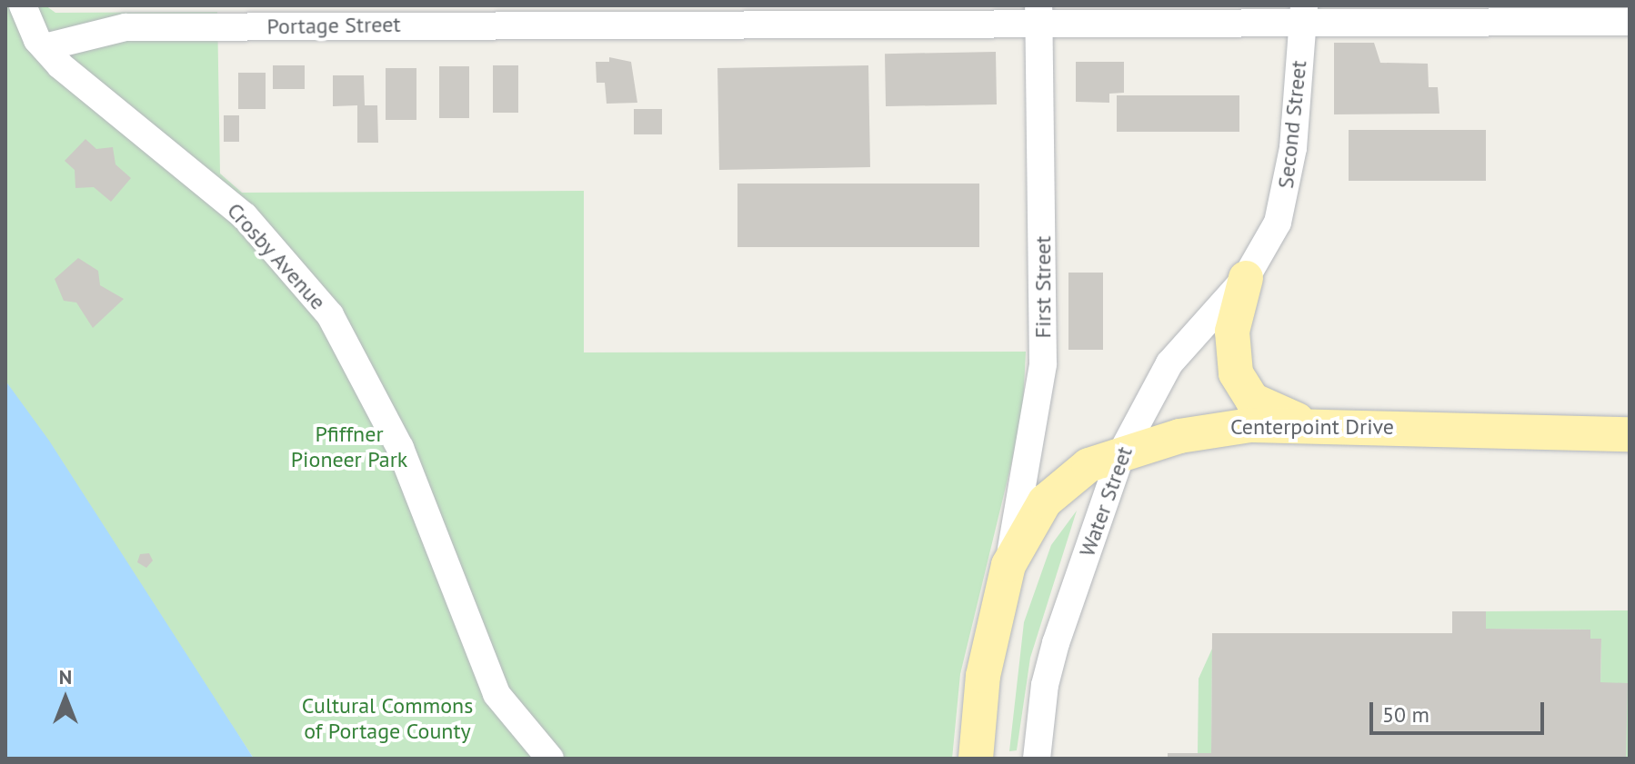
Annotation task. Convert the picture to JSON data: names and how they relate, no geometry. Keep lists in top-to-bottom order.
{
  "streets": {
    "main road": ["Centerpoint Drive"],
    "street": [
      "Portage Street",
      "Second Street",
      "Crosby Avenue",
      "First Street",
      "Water Street"
    ]
  },
  "crossings": [
    ["Portage Street", "Second Street"],
    ["Portage Street", "Crosby Avenue"],
    ["Portage Street", "First Street"],
    ["Second Street", "Water Street"],
    ["First Street", "Centerpoint Drive"],
    ["Centerpoint Drive", "Water Street"]
  ],
  "parks": ["Pfiffner Pioneer Park", "Cultural Commons of Portage County"],
  "scale_bar": "50 m",
  "north": "top"
}
